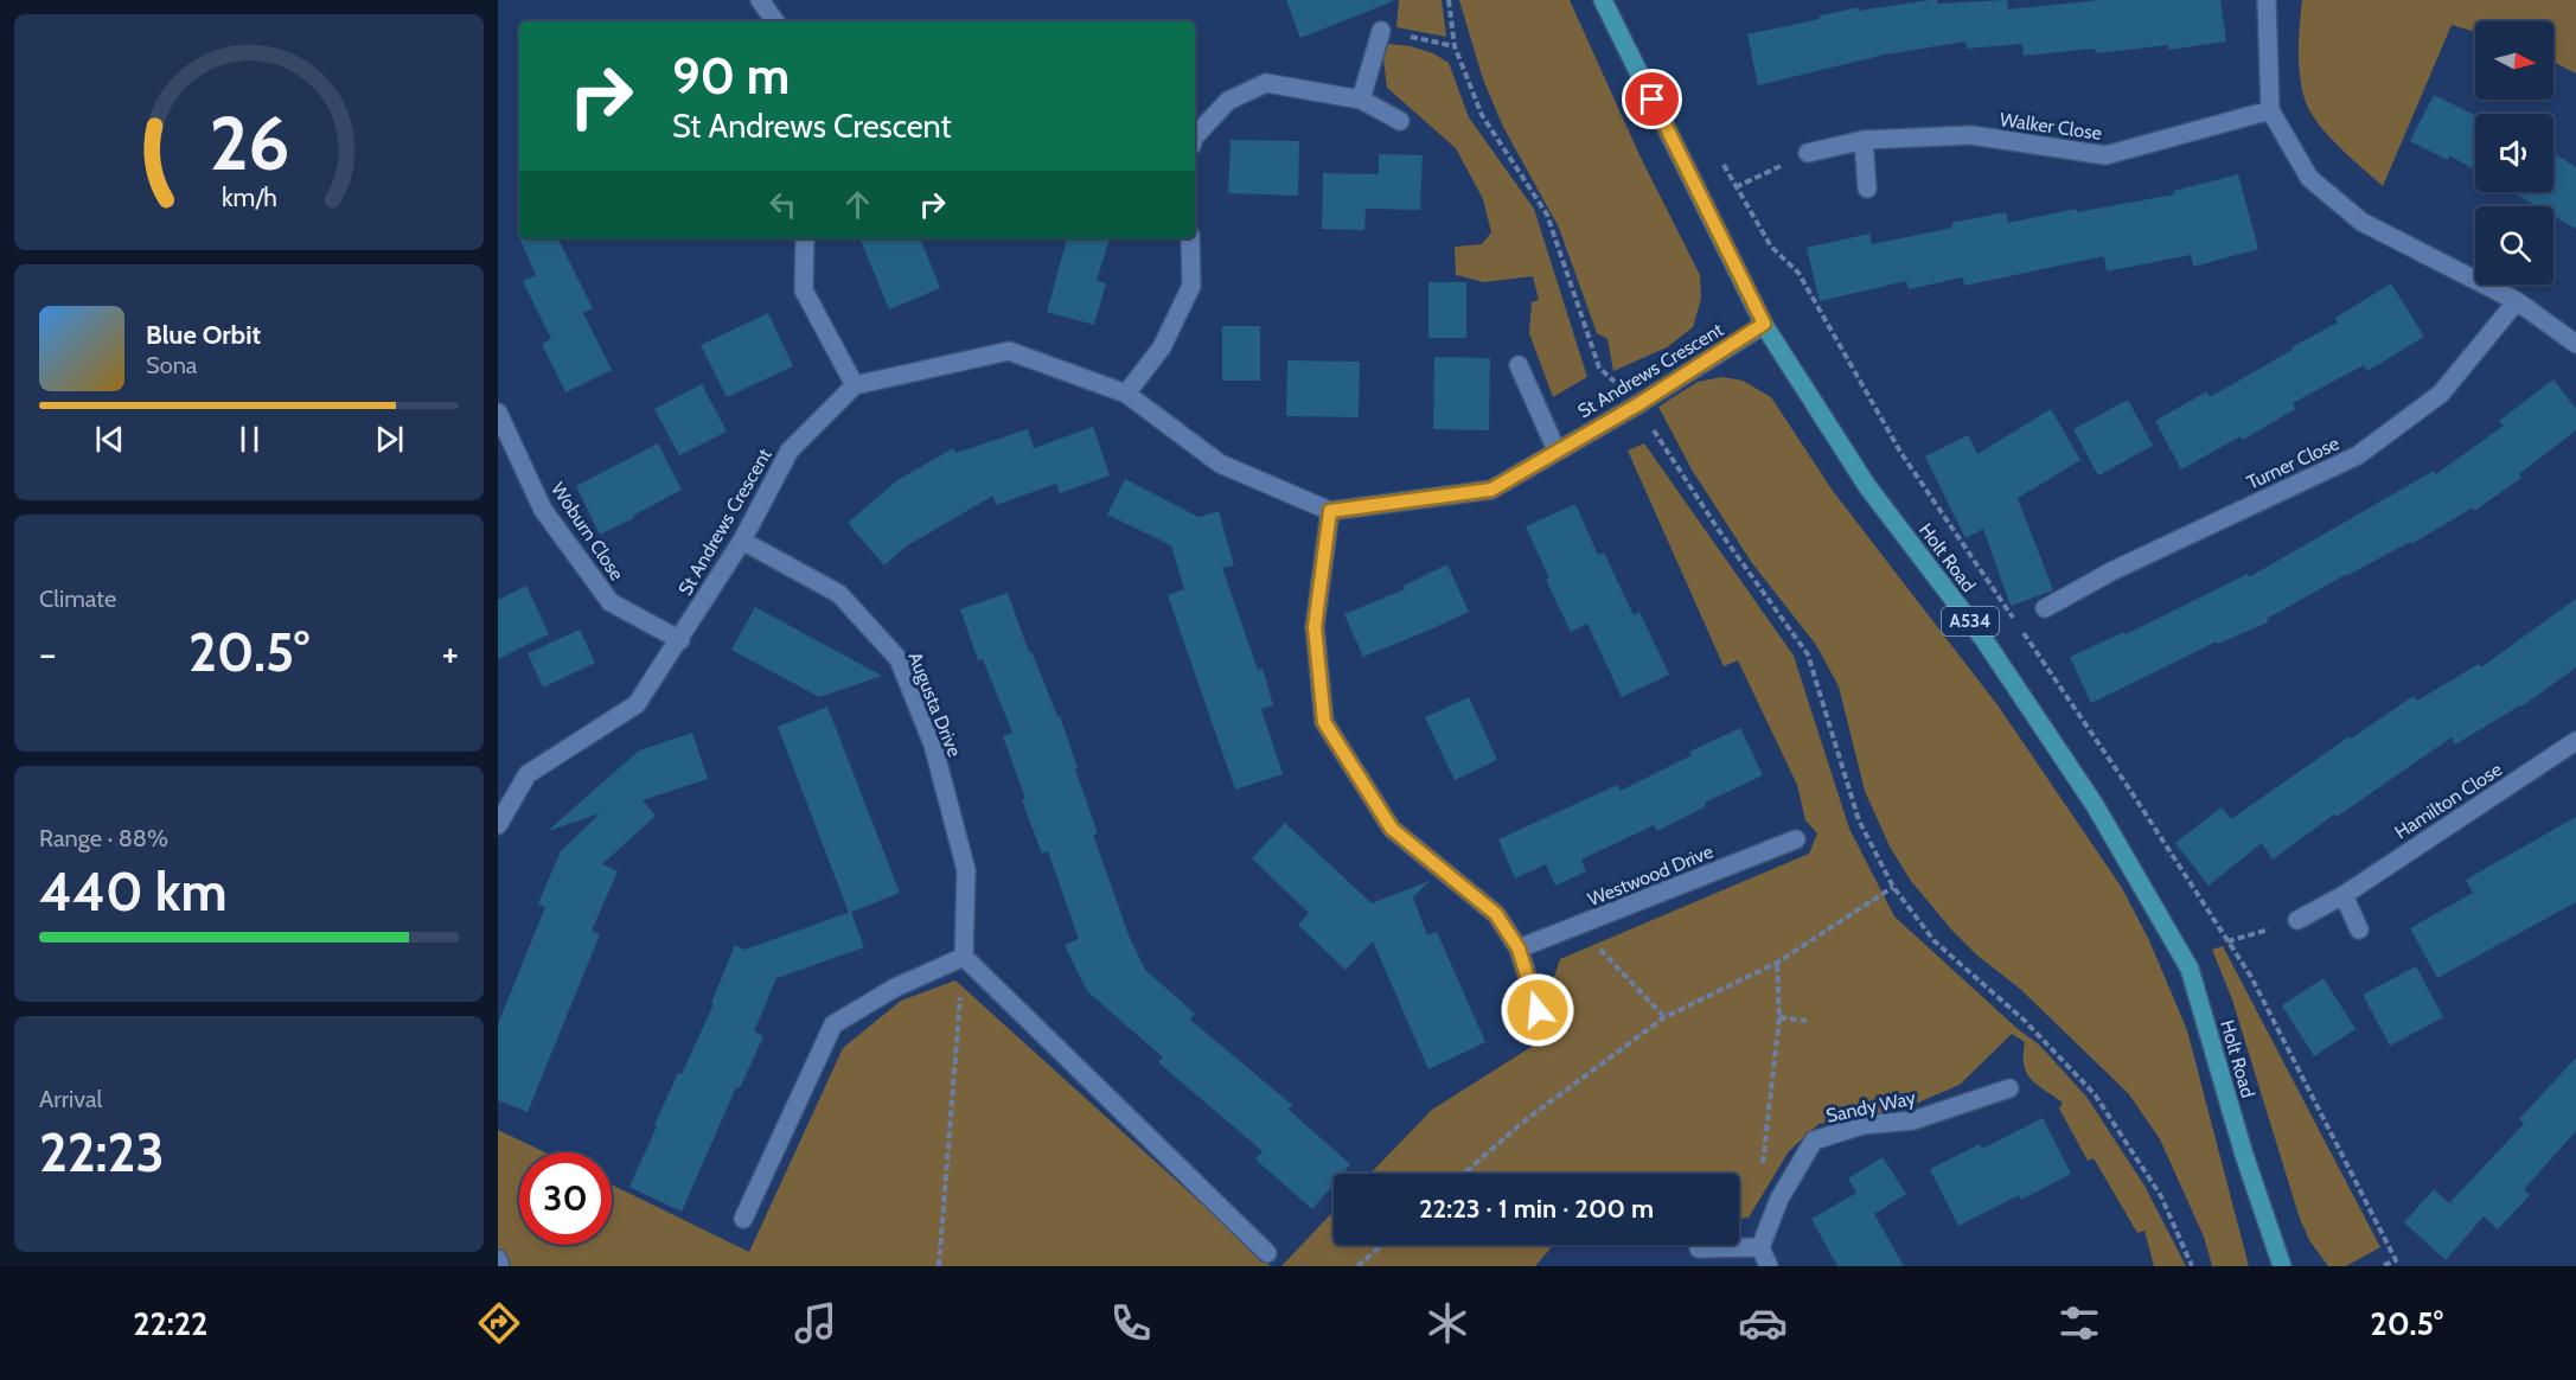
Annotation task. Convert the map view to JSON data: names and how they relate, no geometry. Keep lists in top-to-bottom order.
{
  "streets": {
    "main road": ["Holt Road", "A534"],
    "street": [
      "Walker Close",
      "St Andrews Crescent",
      "Turner Close",
      "Woburn Close",
      "Augusta Drive",
      "Hamilton Close",
      "Westwood Drive",
      "Sandy Way"
    ]
  },
  "crossings": [
    ["St Andrews Crescent", "Woburn Close"],
    ["St Andrews Crescent", "Holt Road"],
    ["St Andrews Crescent", "Augusta Drive"]
  ],
  "north": "right",
  "page": {
    "turn": ["90 m", "St Andrews Crescent"],
    "song": ["Blue Orbit", "Sona"],
    "tile": [
      "Climate",
      ["Range · 88%", "440 km"],
      ["Arrival", "22:23"]
    ],
    "heat": ["−", "20.5°", "+"],
    "limit": "30",
    "trip": "22:23 · 1 min · 200 m",
    "tabs": ["22:22", "20.5°"],
    "gauge": ["26", "km/h"]
  }
}
